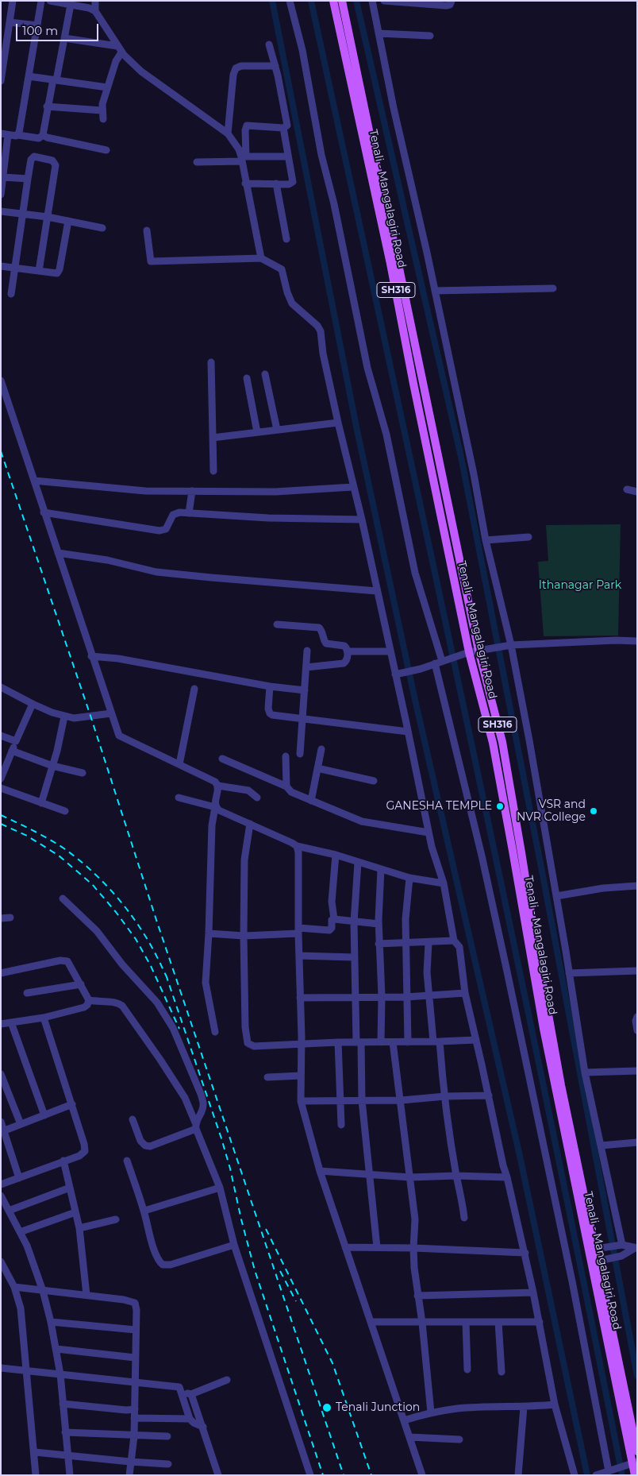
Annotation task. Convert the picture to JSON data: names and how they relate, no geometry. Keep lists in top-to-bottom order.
{
  "streets": {
    "main road": ["Tenali - Mangalagiri Road", "SH316"]
  },
  "parks": ["Ithanagar Park"],
  "places": ["GANESHA TEMPLE", "VSR and NVR College", "Tenali Junction"],
  "scale_bar": "100 m"
}
